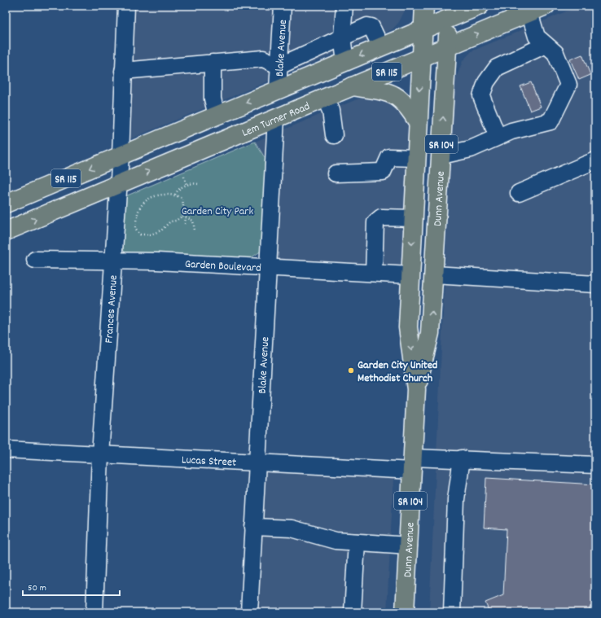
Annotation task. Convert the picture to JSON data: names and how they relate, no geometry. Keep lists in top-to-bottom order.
{
  "streets": {
    "main road": [
      "SR 115",
      "Lem Turner Road",
      "SR 104",
      "Dunn Avenue"
    ],
    "street": [
      "Blake Avenue",
      "Garden Boulevard",
      "Frances Avenue",
      "Lucas Street"
    ]
  },
  "crossings": [
    ["Blake Avenue", "SR 115"],
    ["Blake Avenue", "Lem Turner Road"],
    ["Blake Avenue", "Garden Boulevard"],
    ["Blake Avenue", "Lucas Street"],
    ["SR 115", "Dunn Avenue"],
    ["SR 115", "Frances Avenue"],
    ["Lem Turner Road", "Dunn Avenue"],
    ["Lem Turner Road", "Frances Avenue"],
    ["Dunn Avenue", "Garden Boulevard"],
    ["Dunn Avenue", "Lucas Street"],
    ["Garden Boulevard", "Frances Avenue"],
    ["Frances Avenue", "Lucas Street"]
  ],
  "parks": ["Garden City Park"],
  "places": ["Garden City United Methodist Church"],
  "scale_bar": "50 m"
}
